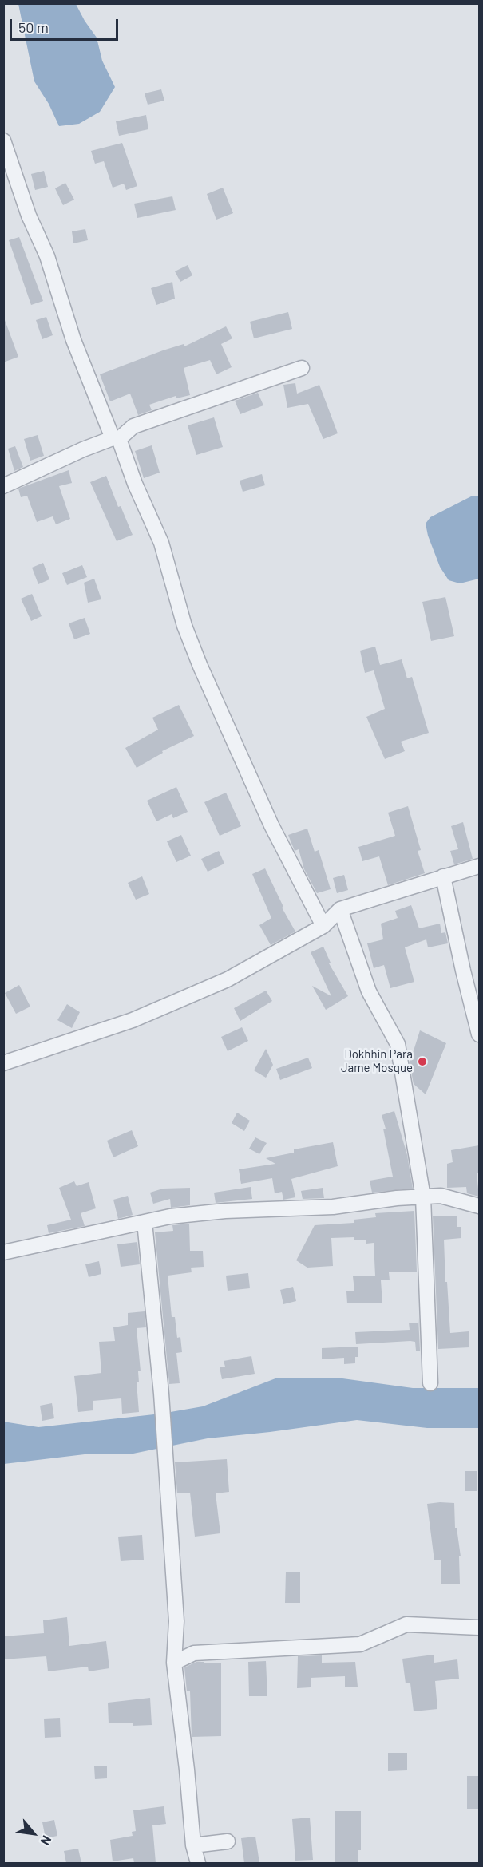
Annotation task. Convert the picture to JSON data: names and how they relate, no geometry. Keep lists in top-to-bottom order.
{
  "places": ["Dokhhin Para Jame Mosque"],
  "scale_bar": "50 m",
  "north": "bottom right"
}
